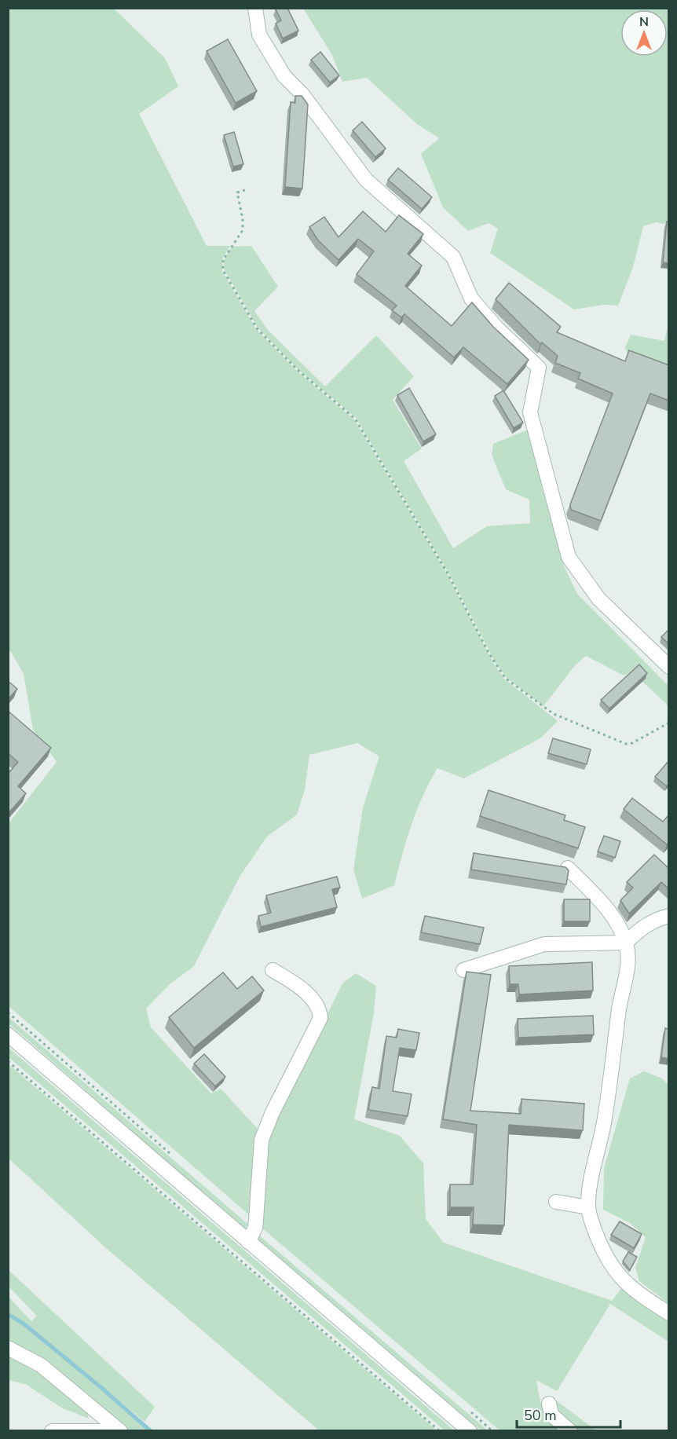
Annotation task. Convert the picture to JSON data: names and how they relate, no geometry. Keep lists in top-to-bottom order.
{
  "scale_bar": "50 m",
  "north": "top"
}
